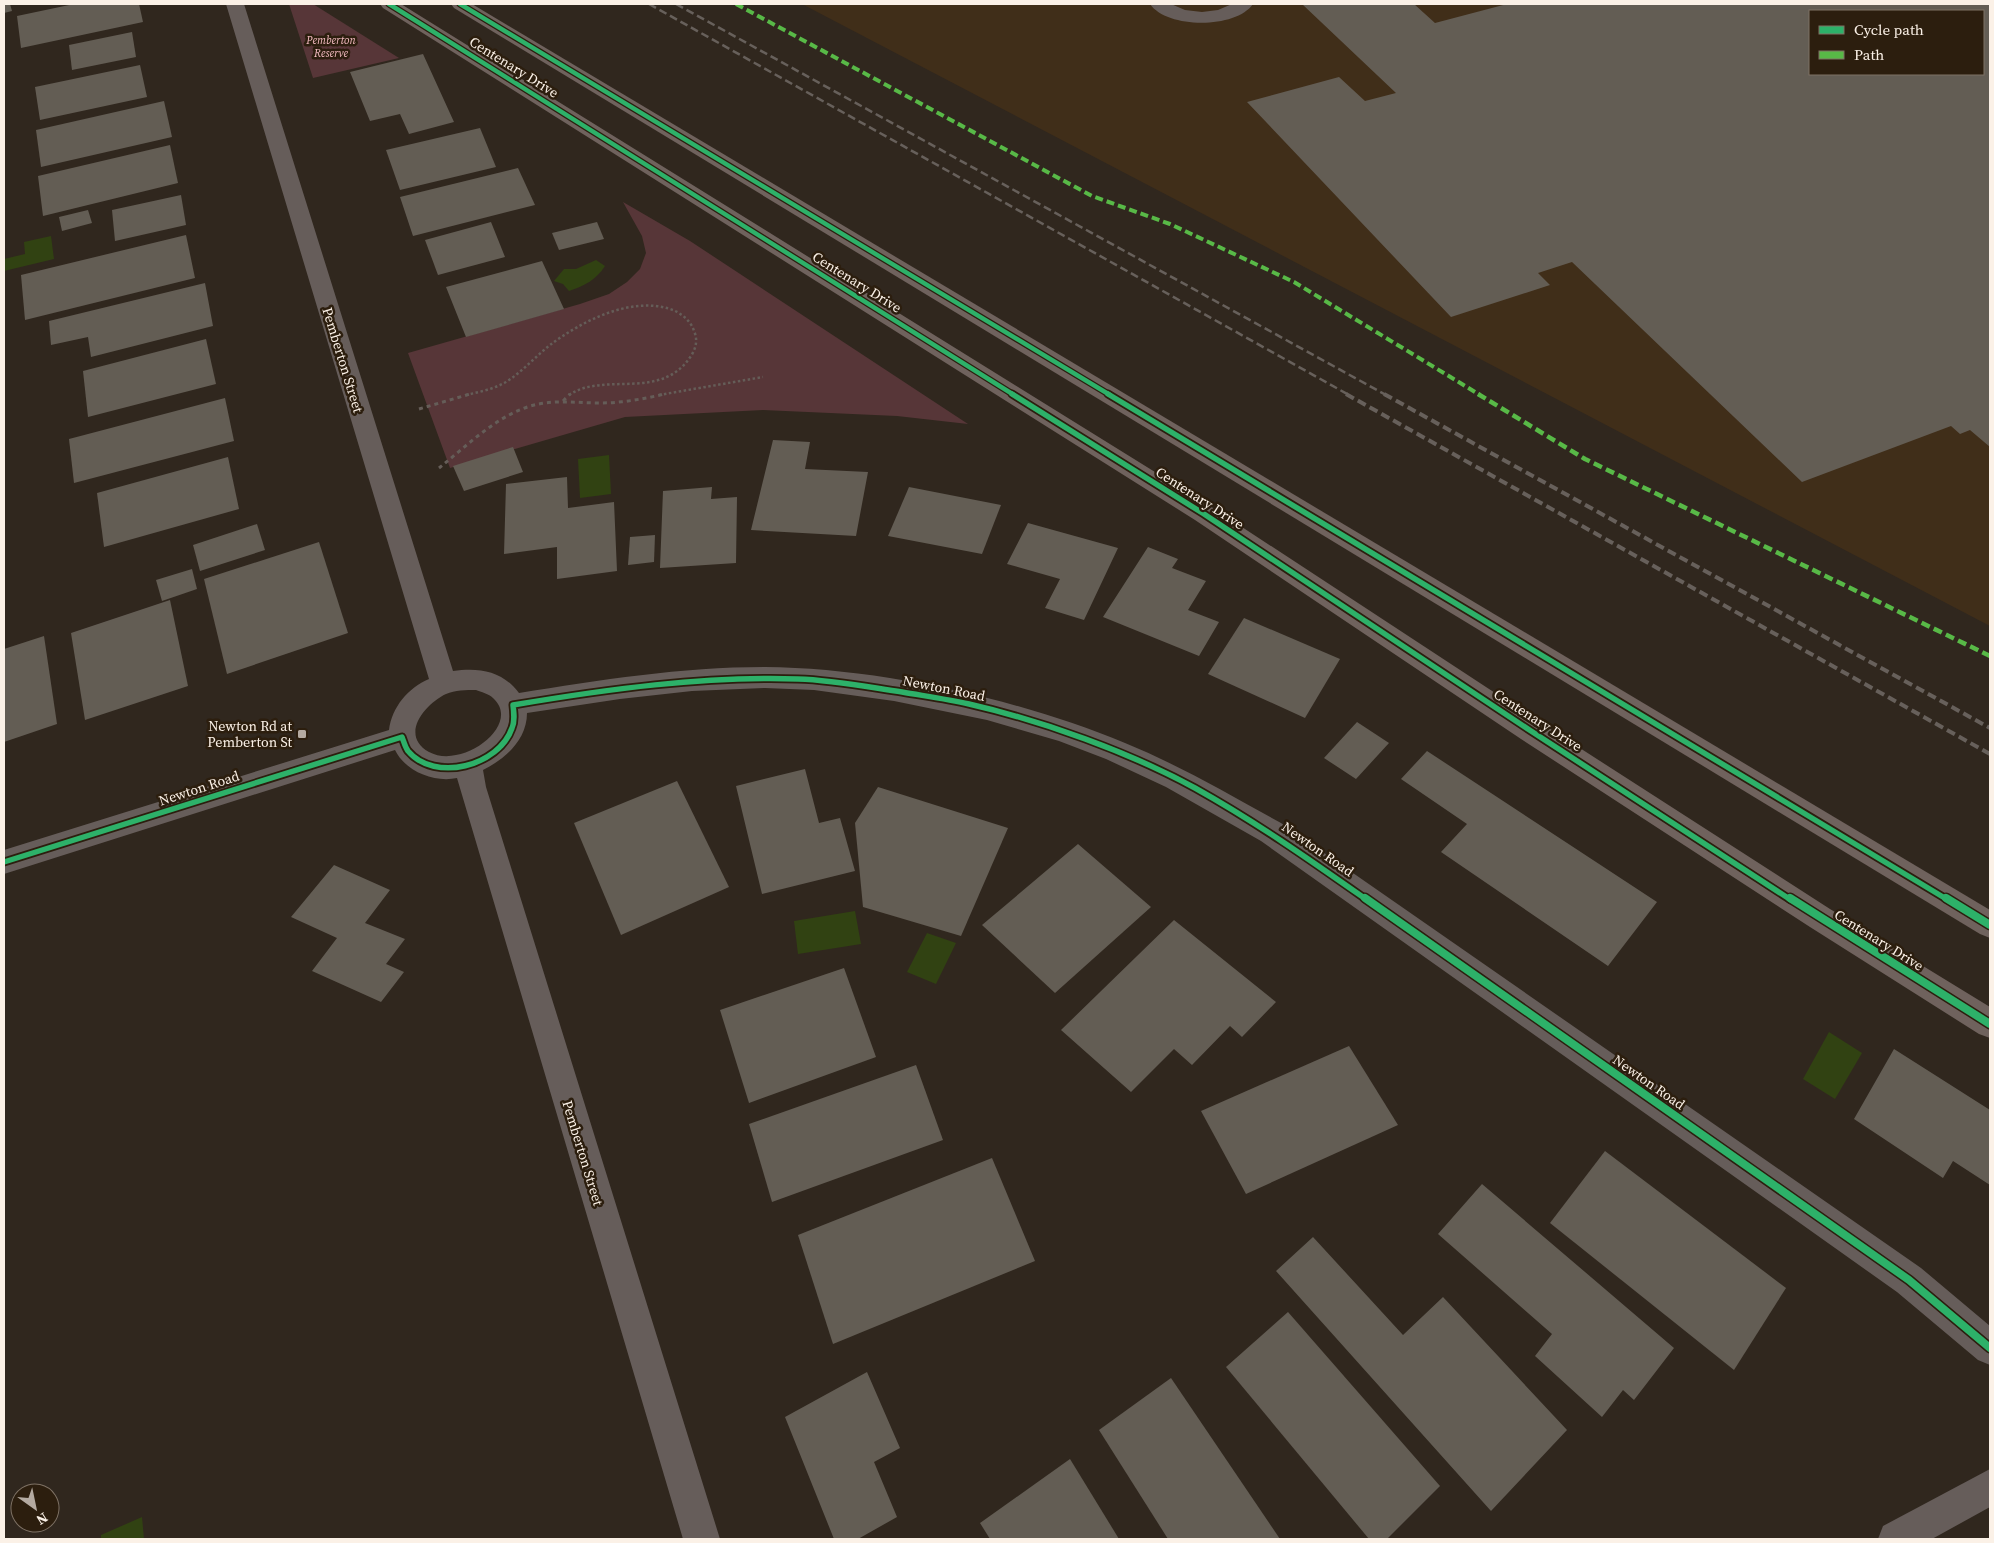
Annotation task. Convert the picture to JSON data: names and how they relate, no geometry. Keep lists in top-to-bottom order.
{
  "streets": {
    "highway": ["Centenary Drive"],
    "street": ["Pemberton Street", "Newton Road"]
  },
  "crossings": [
    ["Pemberton Street", "Newton Road"]
  ],
  "parks": ["Pemberton Reserve"],
  "places": {
    "transit": ["Newton Rd at Pemberton St"]
  },
  "legend": ["Cycle path", "Path"],
  "north": "bottom right"
}
